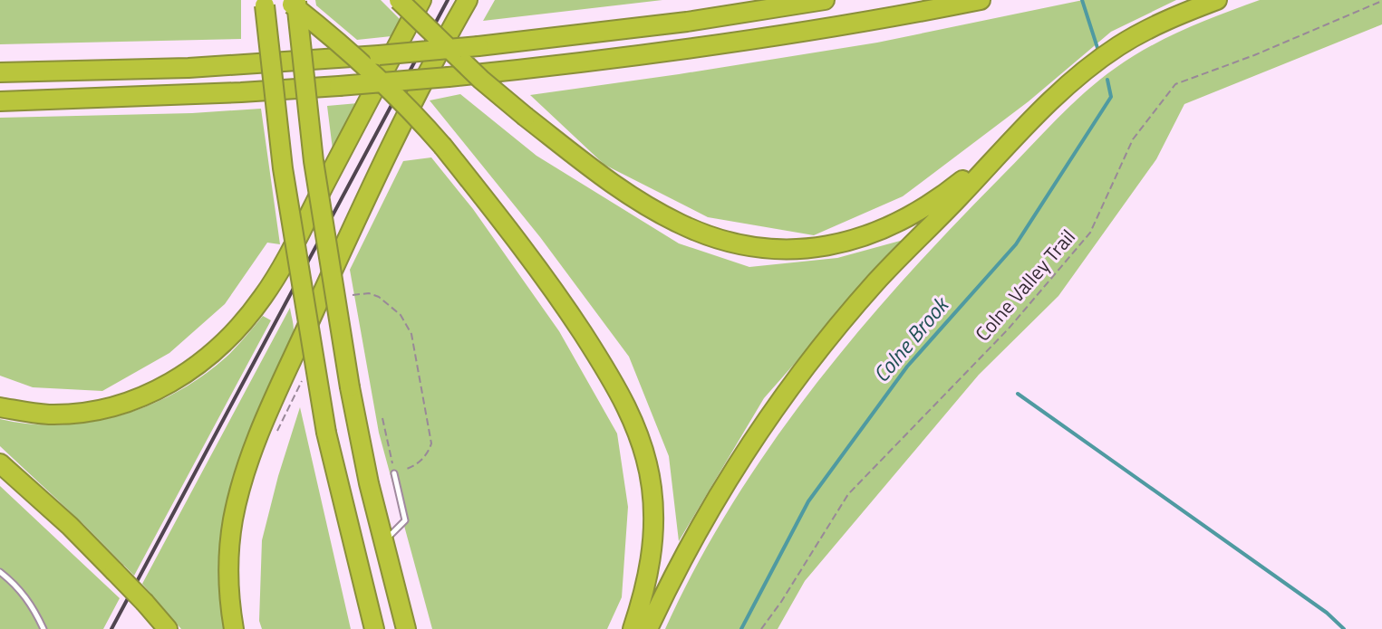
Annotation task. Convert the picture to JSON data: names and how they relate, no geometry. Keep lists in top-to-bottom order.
{
  "streets": {
    "path": ["Colne Valley Trail"]
  },
  "water": ["Colne Brook"]
}
